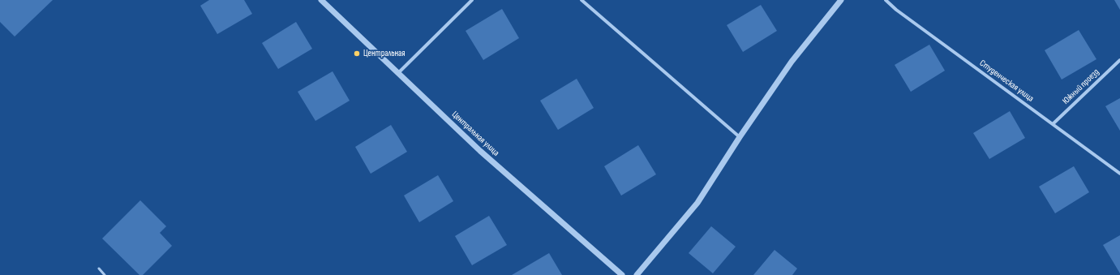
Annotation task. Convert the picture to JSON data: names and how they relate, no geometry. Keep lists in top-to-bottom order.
{
  "streets": {
    "street": ["Студенческая улица", "Южный проезд", "Центральная улица"]
  },
  "crossings": [
    ["Студенческая улица", "Южный проезд"]
  ],
  "places": ["Центральная"]
}
